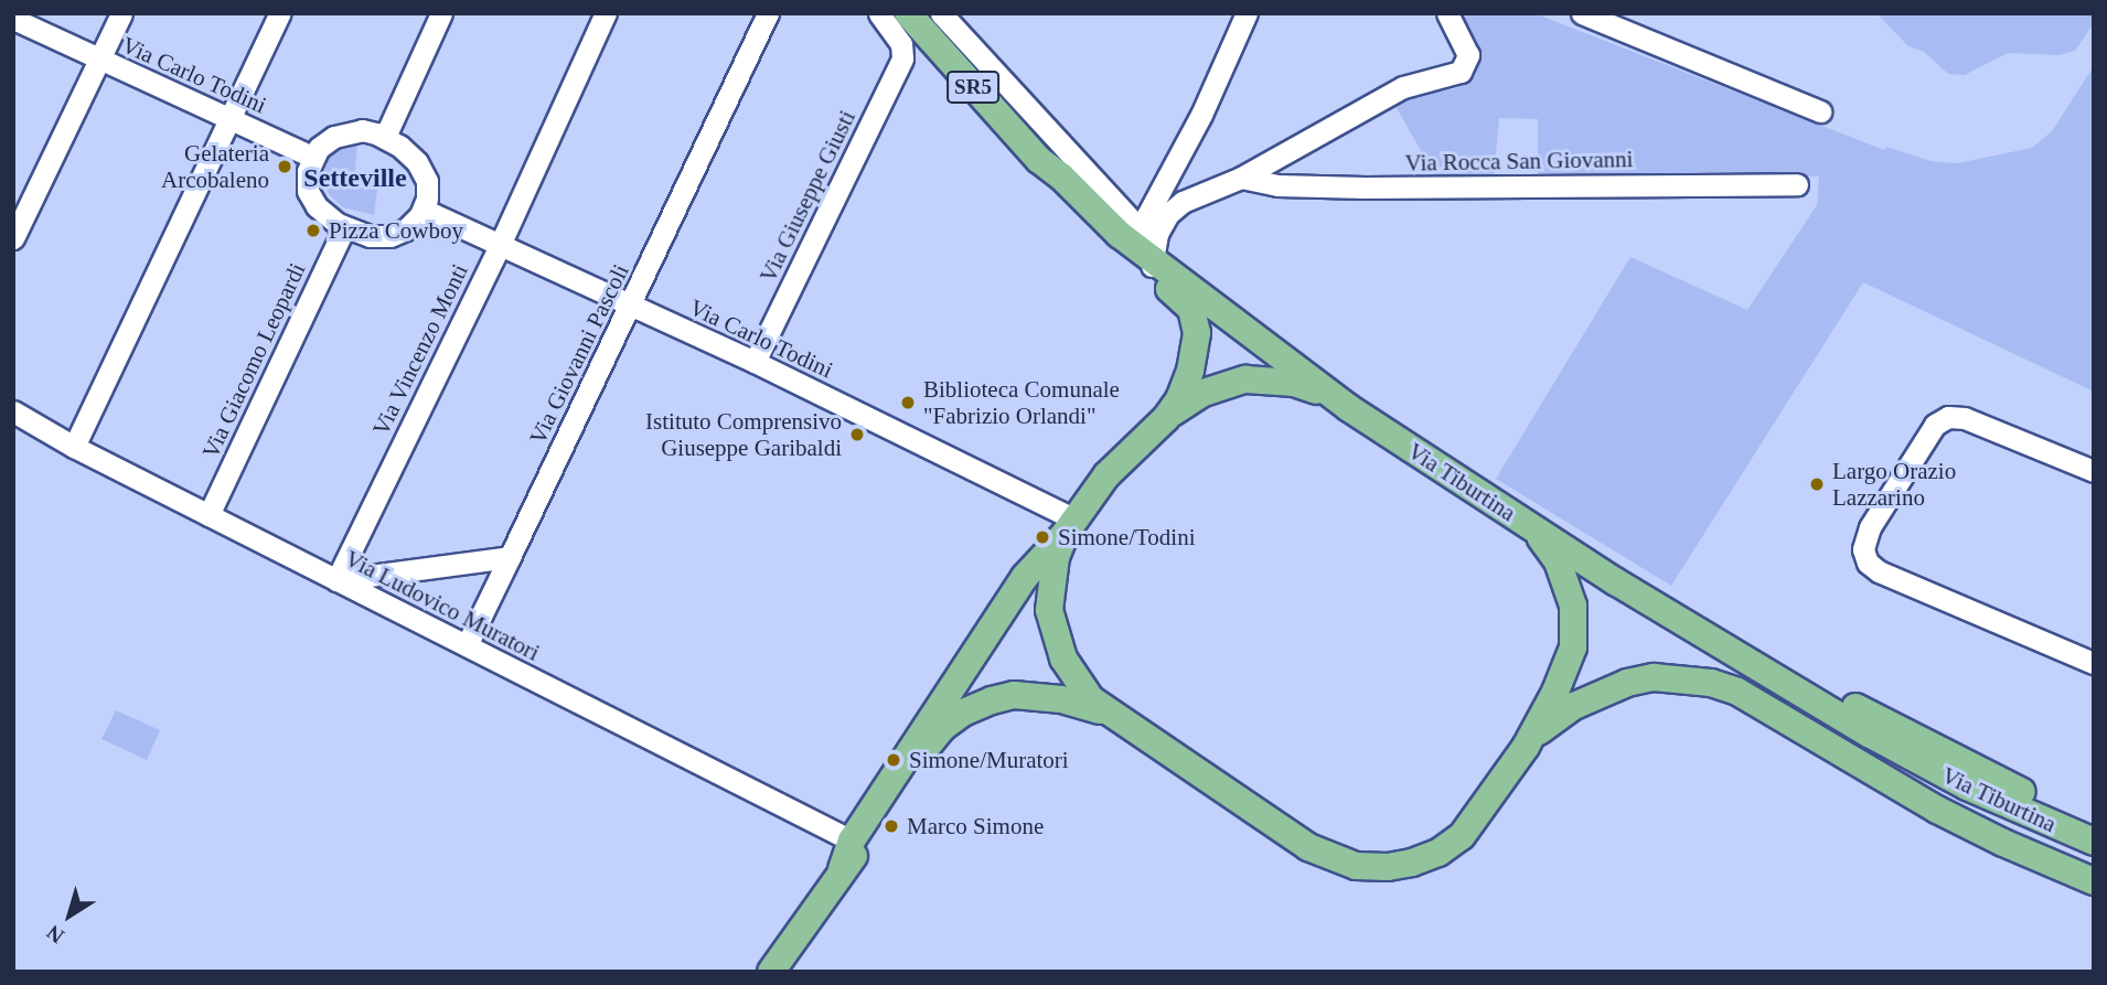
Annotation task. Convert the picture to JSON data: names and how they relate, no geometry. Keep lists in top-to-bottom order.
{
  "streets": {
    "main road": ["SR5", "Via Tiburtina"],
    "street": [
      "Via Carlo Todini",
      "Via Rocca San Giovanni",
      "Via Giuseppe Giusti",
      "Via Vincenzo Monti",
      "Via Giovanni Pascoli",
      "Via Giacomo Leopardi",
      "Via Ludovico Muratori"
    ]
  },
  "crossings": [
    ["Via Carlo Todini", "Via Giuseppe Giusti"],
    ["Via Carlo Todini", "Via Vincenzo Monti"],
    ["Via Carlo Todini", "Via Giovanni Pascoli"],
    ["Via Carlo Todini", "Via Giacomo Leopardi"],
    ["Via Vincenzo Monti", "Via Ludovico Muratori"],
    ["Via Giovanni Pascoli", "Via Ludovico Muratori"],
    ["Via Giacomo Leopardi", "Via Ludovico Muratori"]
  ],
  "districts": ["Setteville"],
  "places": [
    "Gelateria Arcobaleno",
    "Pizza Cowboy",
    "Biblioteca Comunale \"Fabrizio Orlandi\"",
    "Istituto Comprensivo Giuseppe Garibaldi",
    "Largo Orazio Lazzarino",
    "Simone/Todini",
    "Simone/Muratori",
    "Marco Simone"
  ],
  "north": "bottom left"
}
